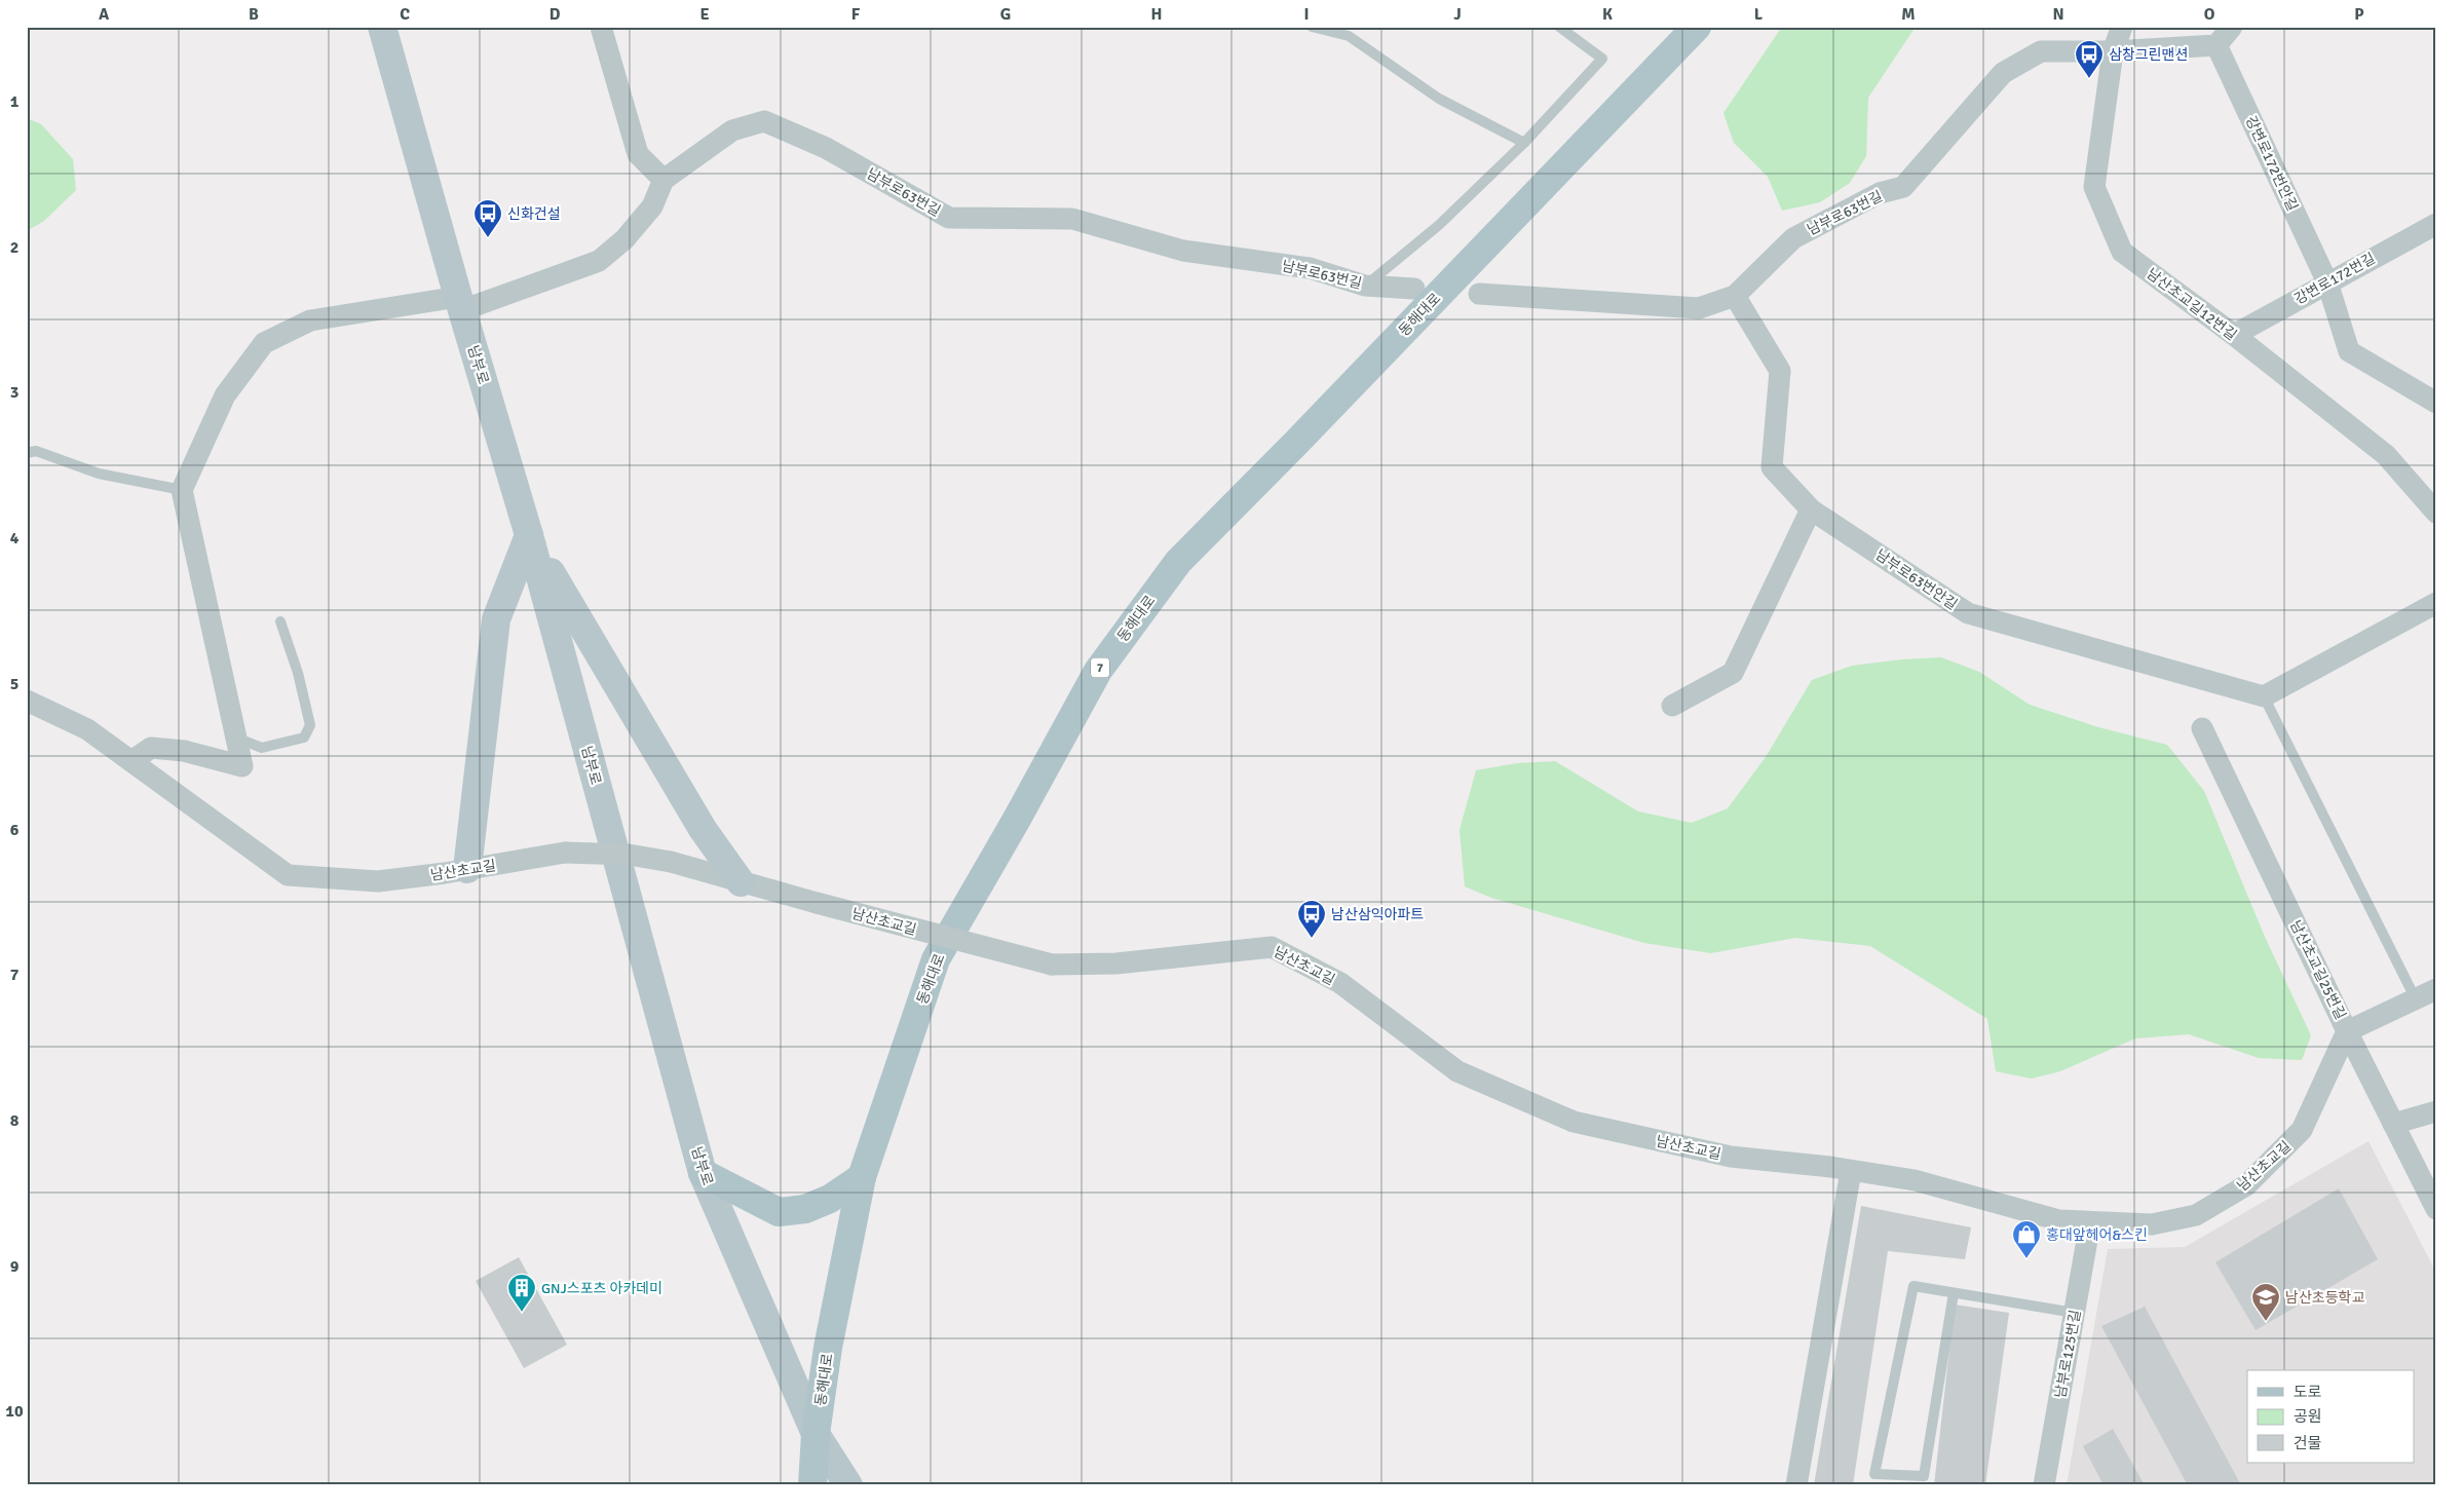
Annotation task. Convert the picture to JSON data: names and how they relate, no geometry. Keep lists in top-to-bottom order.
{
  "streets": {
    "main road": ["동해대로", "7"],
    "street": [
      "강변로172번안길",
      "남부로63번길",
      "강변로172번길",
      "남산초교길12번길",
      "남부로",
      "남부로63번안길",
      "남산초교길",
      "남산초교길25번길",
      "남부로125번길"
    ]
  },
  "crossings": [
    ["강변로172번안길", "남부로63번길"],
    ["강변로172번안길", "강변로172번길"],
    ["남부로63번길", "남산초교길12번길"],
    ["남부로63번길", "남부로"],
    ["남부로63번길", "남부로63번안길"],
    ["강변로172번길", "남산초교길12번길"],
    ["동해대로", "남부로"],
    ["남산초교길", "남산초교길25번길"],
    ["남산초교길", "남부로125번길"]
  ],
  "places": {
    "bus stop": ["삼창그린맨션", "신화건설", "남산삼익아파트"],
    "shop": ["홍대앞헤어&스킨"],
    "building": ["GNJ스포츠 아카데미"],
    "school or university": ["남산초등학교"]
  },
  "legend": ["도로", "공원", "건물"],
  "grid": {
    "columns": [
      "A",
      "B",
      "C",
      "D",
      "E",
      "F",
      "G",
      "H",
      "I",
      "J",
      "K",
      "L",
      "M",
      "N",
      "O",
      "P"
    ],
    "rows": [
      "1",
      "2",
      "3",
      "4",
      "5",
      "6",
      "7",
      "8",
      "9",
      "10"
    ]
  }
}
